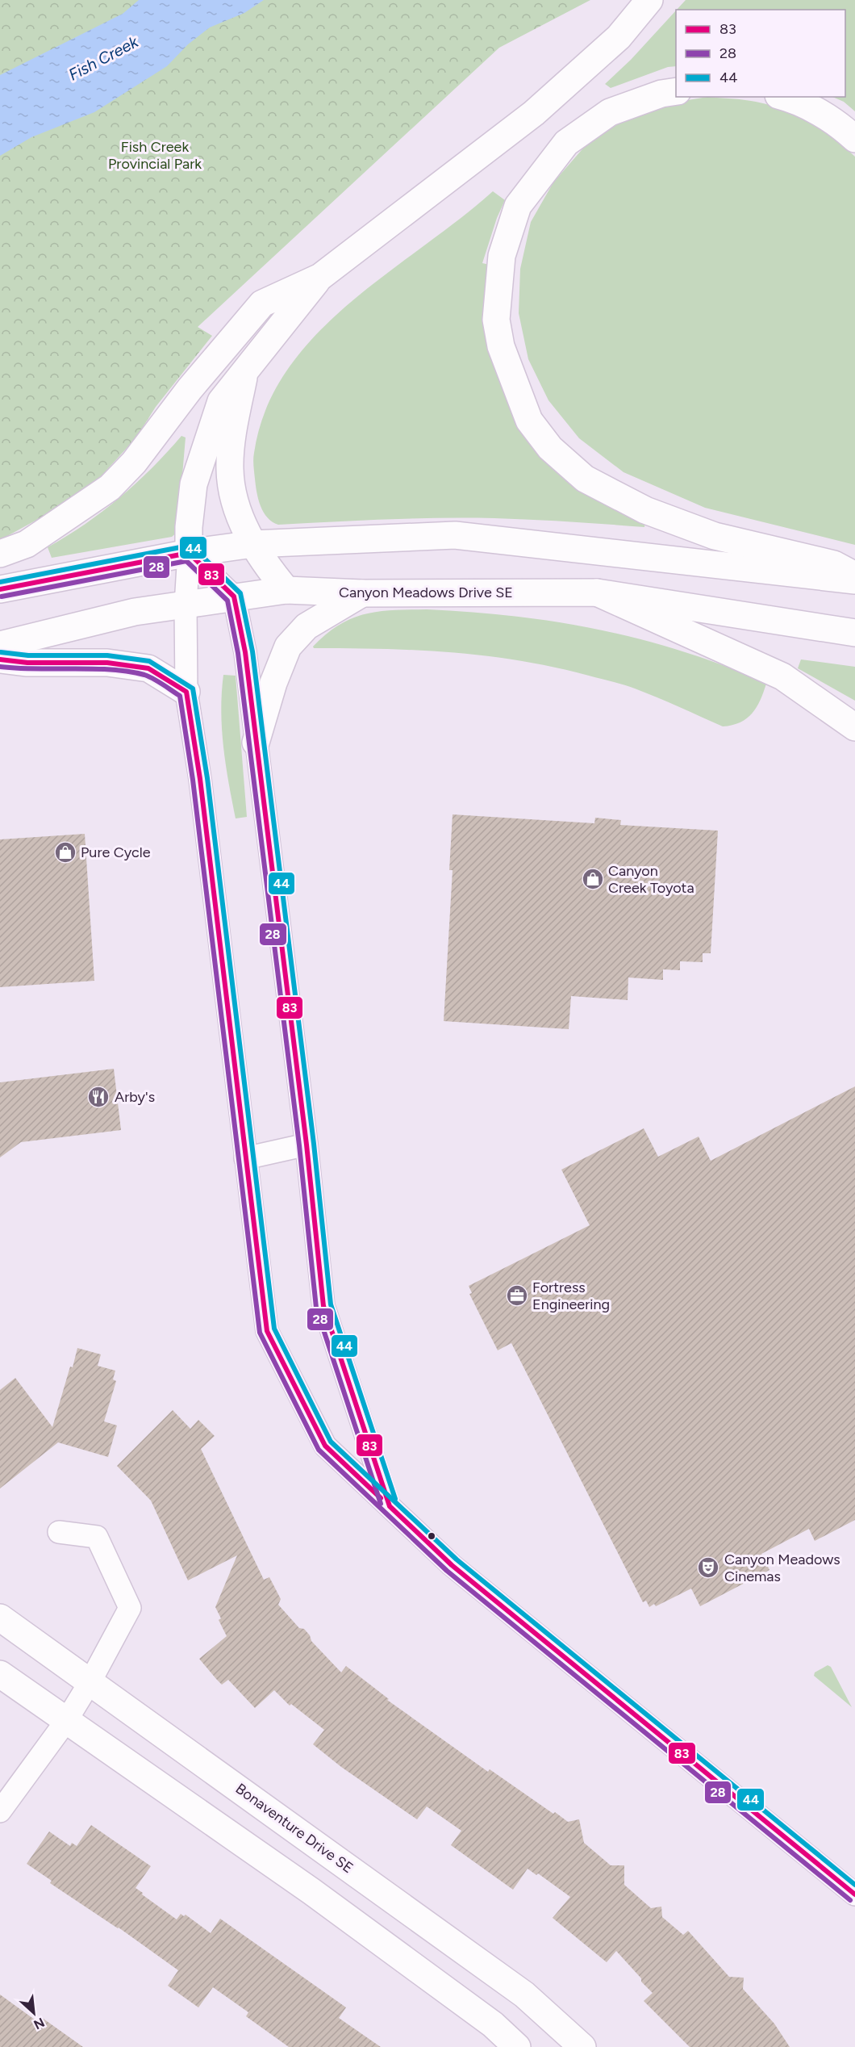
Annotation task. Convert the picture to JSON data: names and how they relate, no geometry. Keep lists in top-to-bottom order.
{
  "streets": {
    "main road": ["Canyon Meadows Drive SE", "Bonaventure Drive SE"]
  },
  "water": ["Fish Creek"],
  "parks": ["Fish Creek Provincial Park"],
  "places": {
    "shop": ["Pure Cycle", "Canyon Creek Toyota"],
    "restaurant": ["Arby's"],
    "office": ["Fortress Engineering"],
    "theatre": ["Canyon Meadows Cinemas"]
  },
  "lines": ["transit line 44", "transit line 83", "transit line 28"],
  "legend": ["83", "28", "44"],
  "north": "bottom right"
}
